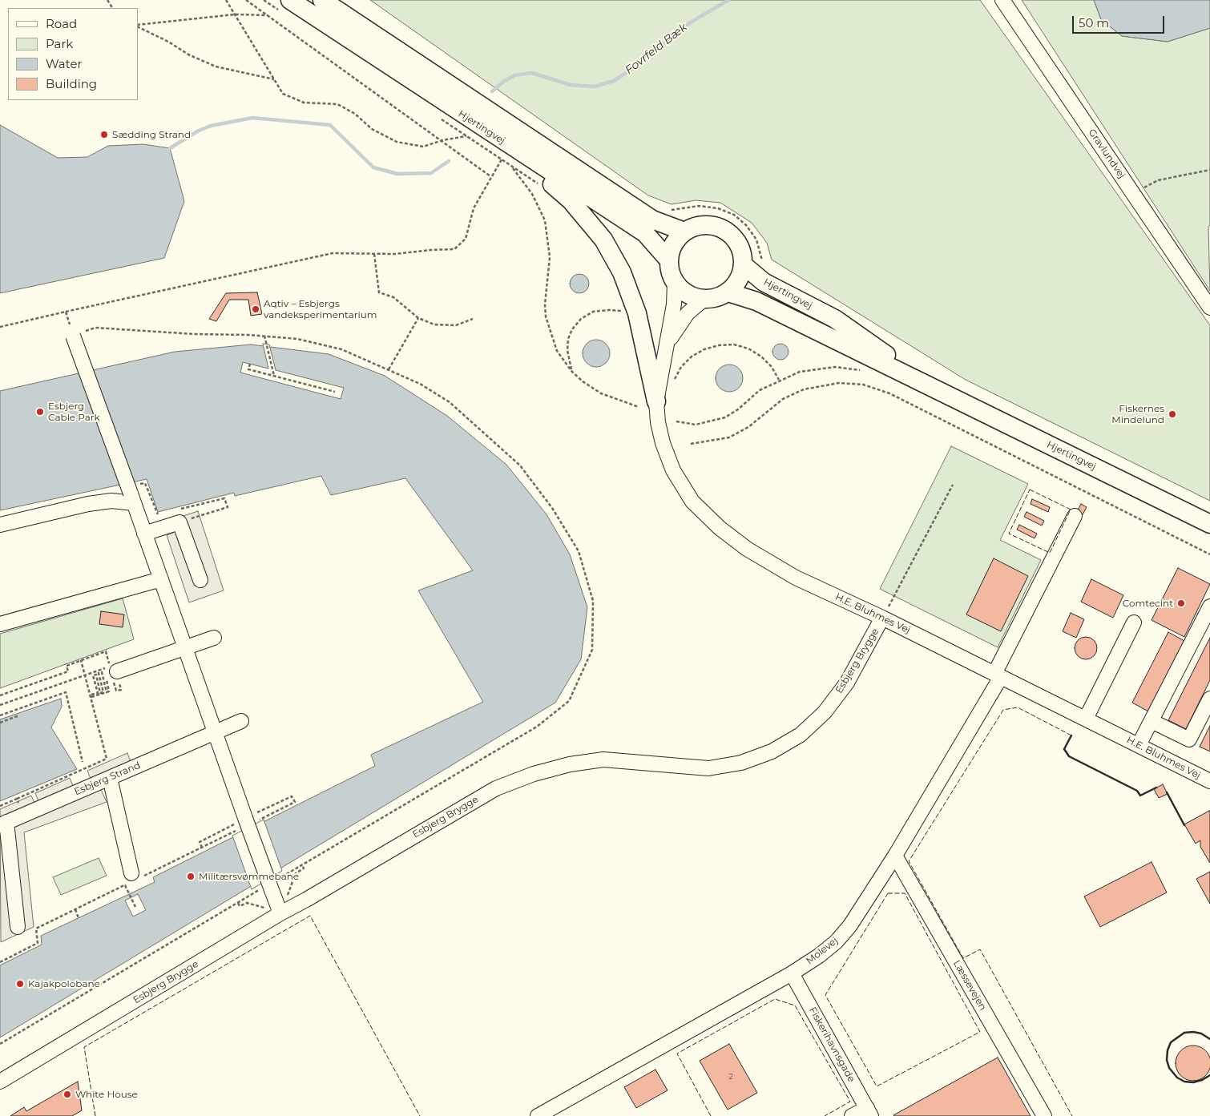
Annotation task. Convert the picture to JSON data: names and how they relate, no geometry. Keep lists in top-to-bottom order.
{
  "streets": {
    "main road": ["Hjertingvej"],
    "street": [
      "Gravlundvej",
      "H.E. Bluhmes Vej",
      "Esbjerg Brygge",
      "Esbjerg Strand",
      "Molevej",
      "Læssevejen",
      "Fiskerihavnsgade"
    ]
  },
  "crossings": [
    ["Hjertingvej", "H.E. Bluhmes Vej"],
    ["H.E. Bluhmes Vej", "Esbjerg Brygge"],
    ["H.E. Bluhmes Vej", "Molevej"],
    ["Molevej", "Læssevejen"],
    ["Molevej", "Fiskerihavnsgade"]
  ],
  "water": ["Fovrfeld Bæk"],
  "places": [
    "Sædding Strand",
    "Aqtiv – Esbjergs vandeksperimentarium",
    "Esbjerg Cable Park",
    "Fiskernes Mindelund",
    "Comtecint",
    "Militærsvømmebane",
    "Kajakpolobane",
    "White House"
  ],
  "house_numbers": ["2"],
  "legend": [
    "Road",
    "Park",
    "Water",
    "Building"
  ],
  "scale_bar": "50 m"
}
